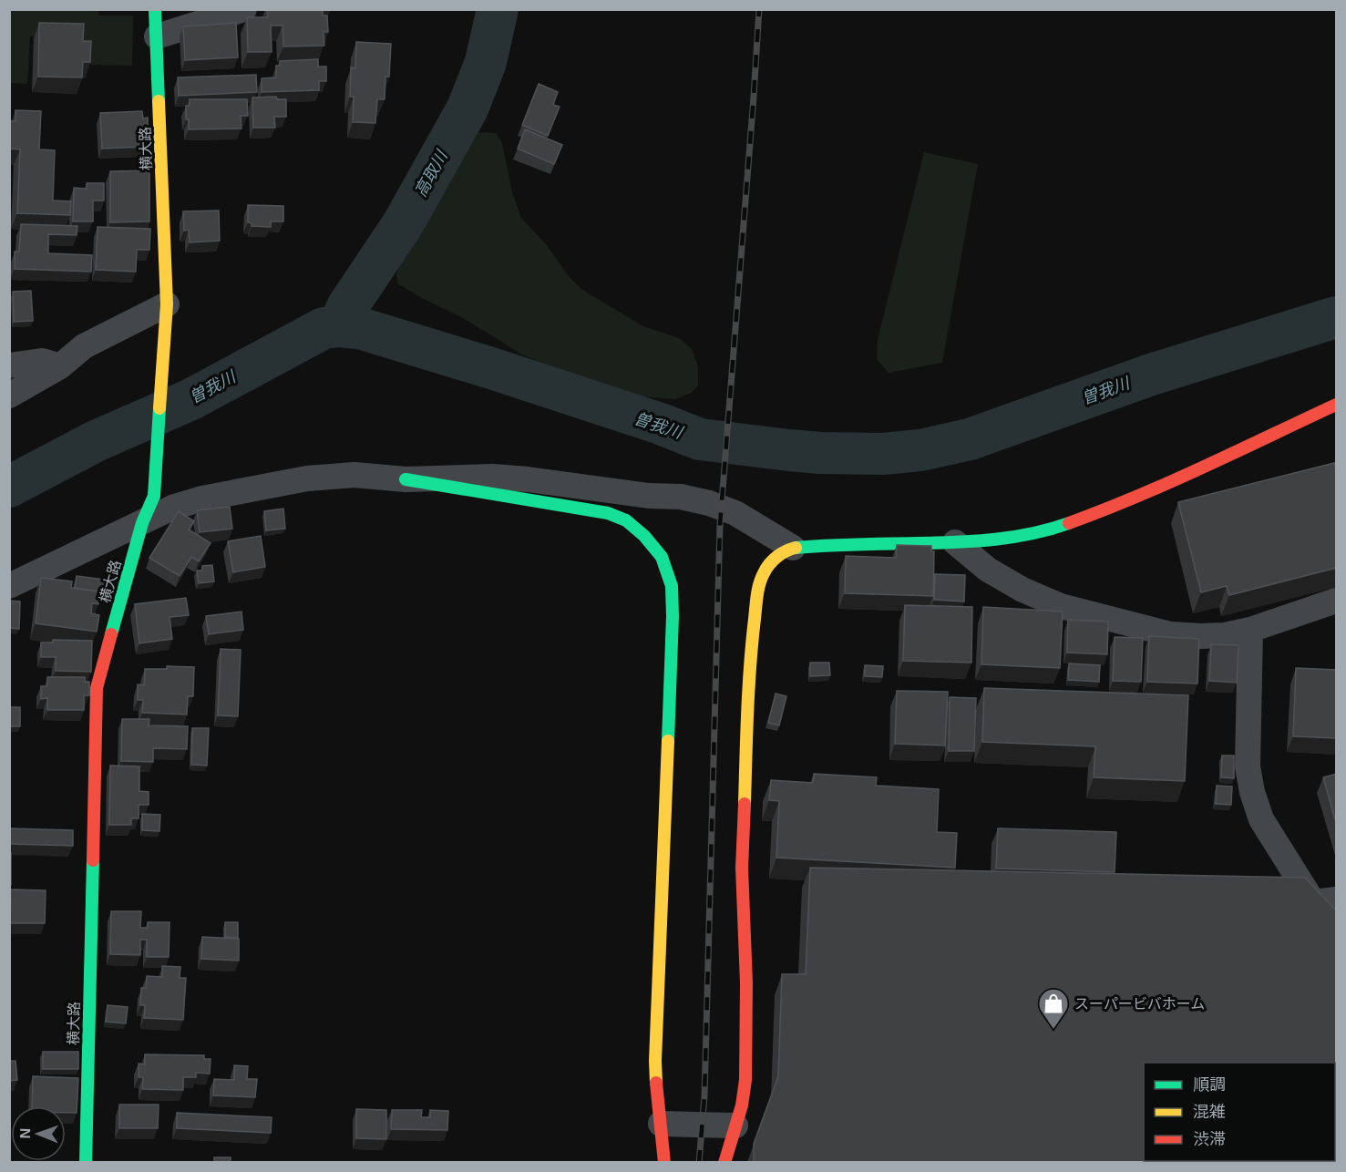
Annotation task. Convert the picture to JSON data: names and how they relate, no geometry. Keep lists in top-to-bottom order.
{
  "streets": {
    "street": ["横大路"]
  },
  "water": ["高取川", "曽我川"],
  "places": {
    "shop": ["スーパービバホーム"]
  },
  "legend": ["順調", "混雑", "渋滞"],
  "north": "left"
}
